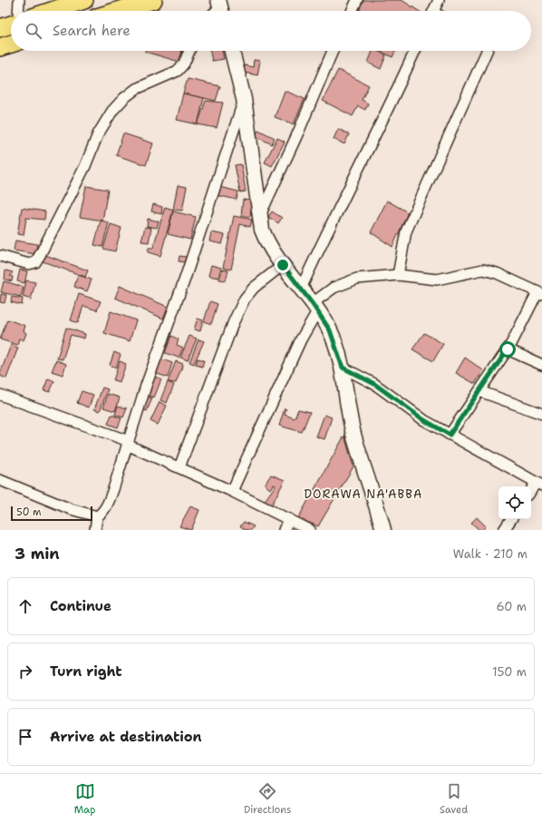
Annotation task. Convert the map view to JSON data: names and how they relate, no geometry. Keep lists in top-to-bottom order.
{
  "districts": ["DORAWA NA'ABBA"],
  "scale_bar": "50 m",
  "page": {
    "search": "Search here",
    "scale": "50 m",
    "heading": ["3 min", "Walk · 210 m"],
    "list": [
      ["Continue", "60 m"],
      ["Turn right", "150 m"],
      "Arrive at destination"
    ],
    "nav": ["Map", "Directions", "Saved"]
  }
}
